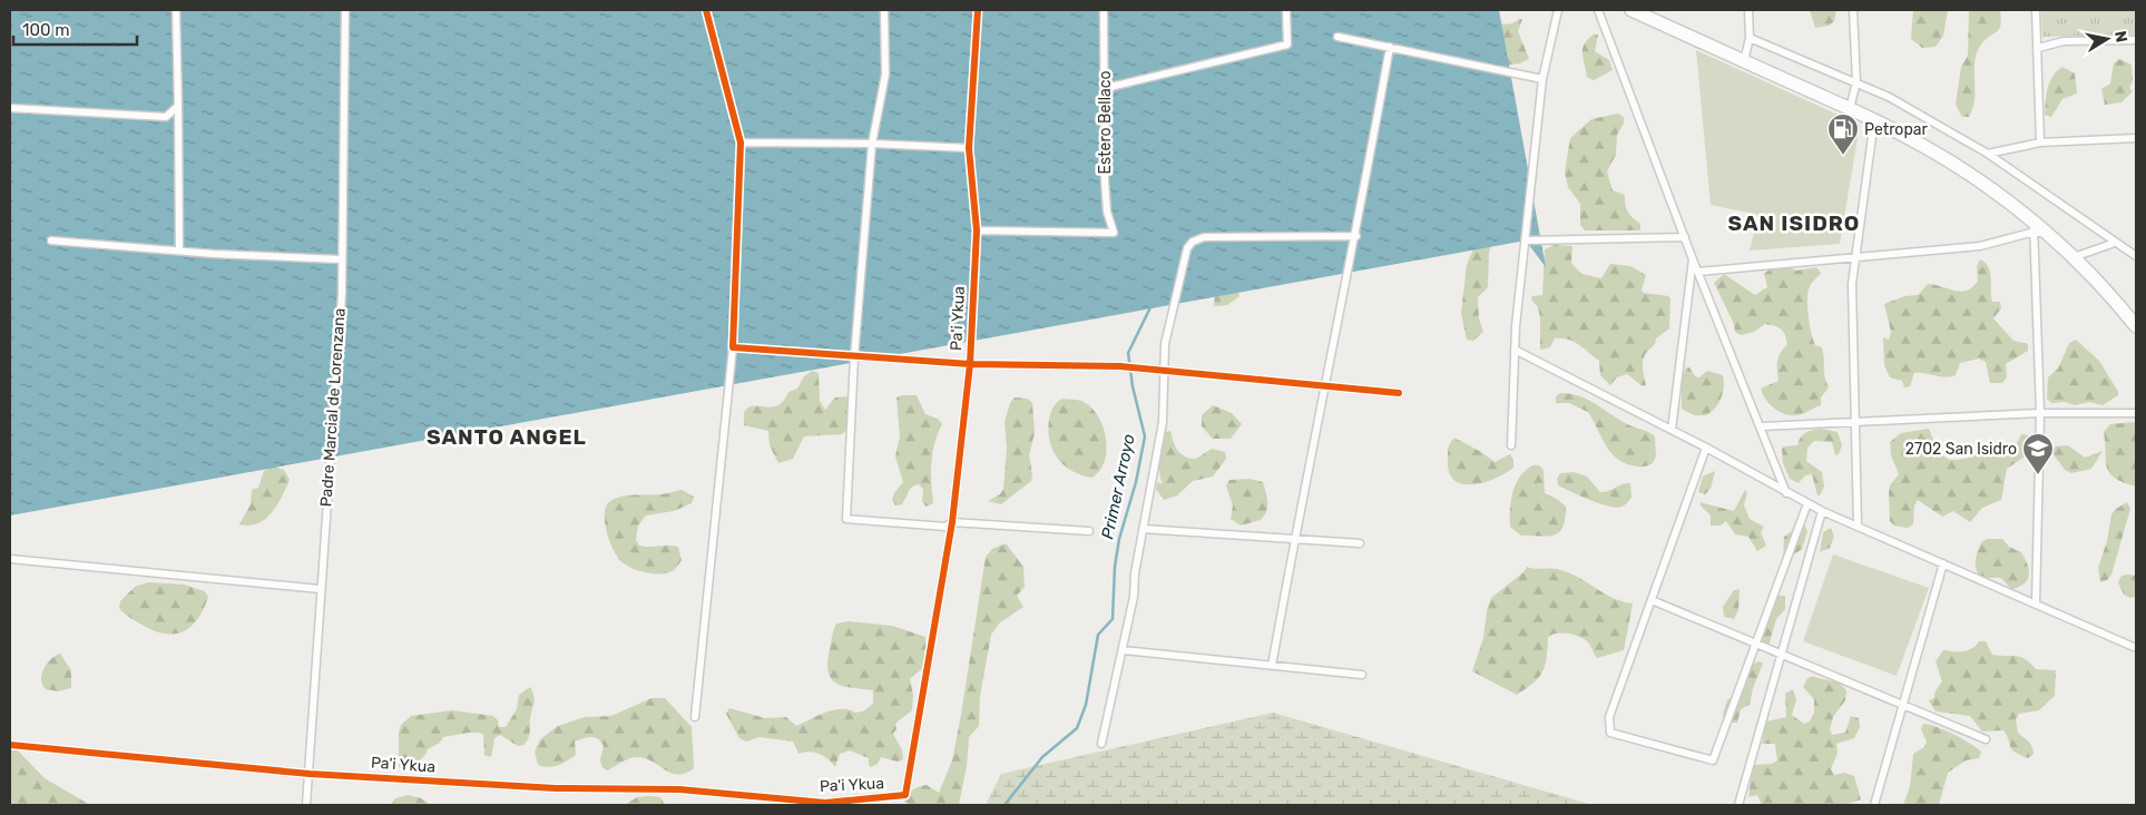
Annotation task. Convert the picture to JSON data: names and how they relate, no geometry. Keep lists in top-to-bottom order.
{
  "streets": {
    "street": ["Estero Bellaco", "Pa'i Ykua", "Padre Marcial de Lorenzana"]
  },
  "crossings": [
    ["Estero Bellaco", "Pa'i Ykua"],
    ["Pa'i Ykua", "Padre Marcial de Lorenzana"]
  ],
  "districts": ["SAN ISIDRO", "SANTO ANGEL"],
  "water": ["Primer Arroyo"],
  "places": {
    "fuel station": ["Petropar"],
    "school or university": ["2702 San Isidro"]
  },
  "scale_bar": "100 m",
  "north": "right"
}
